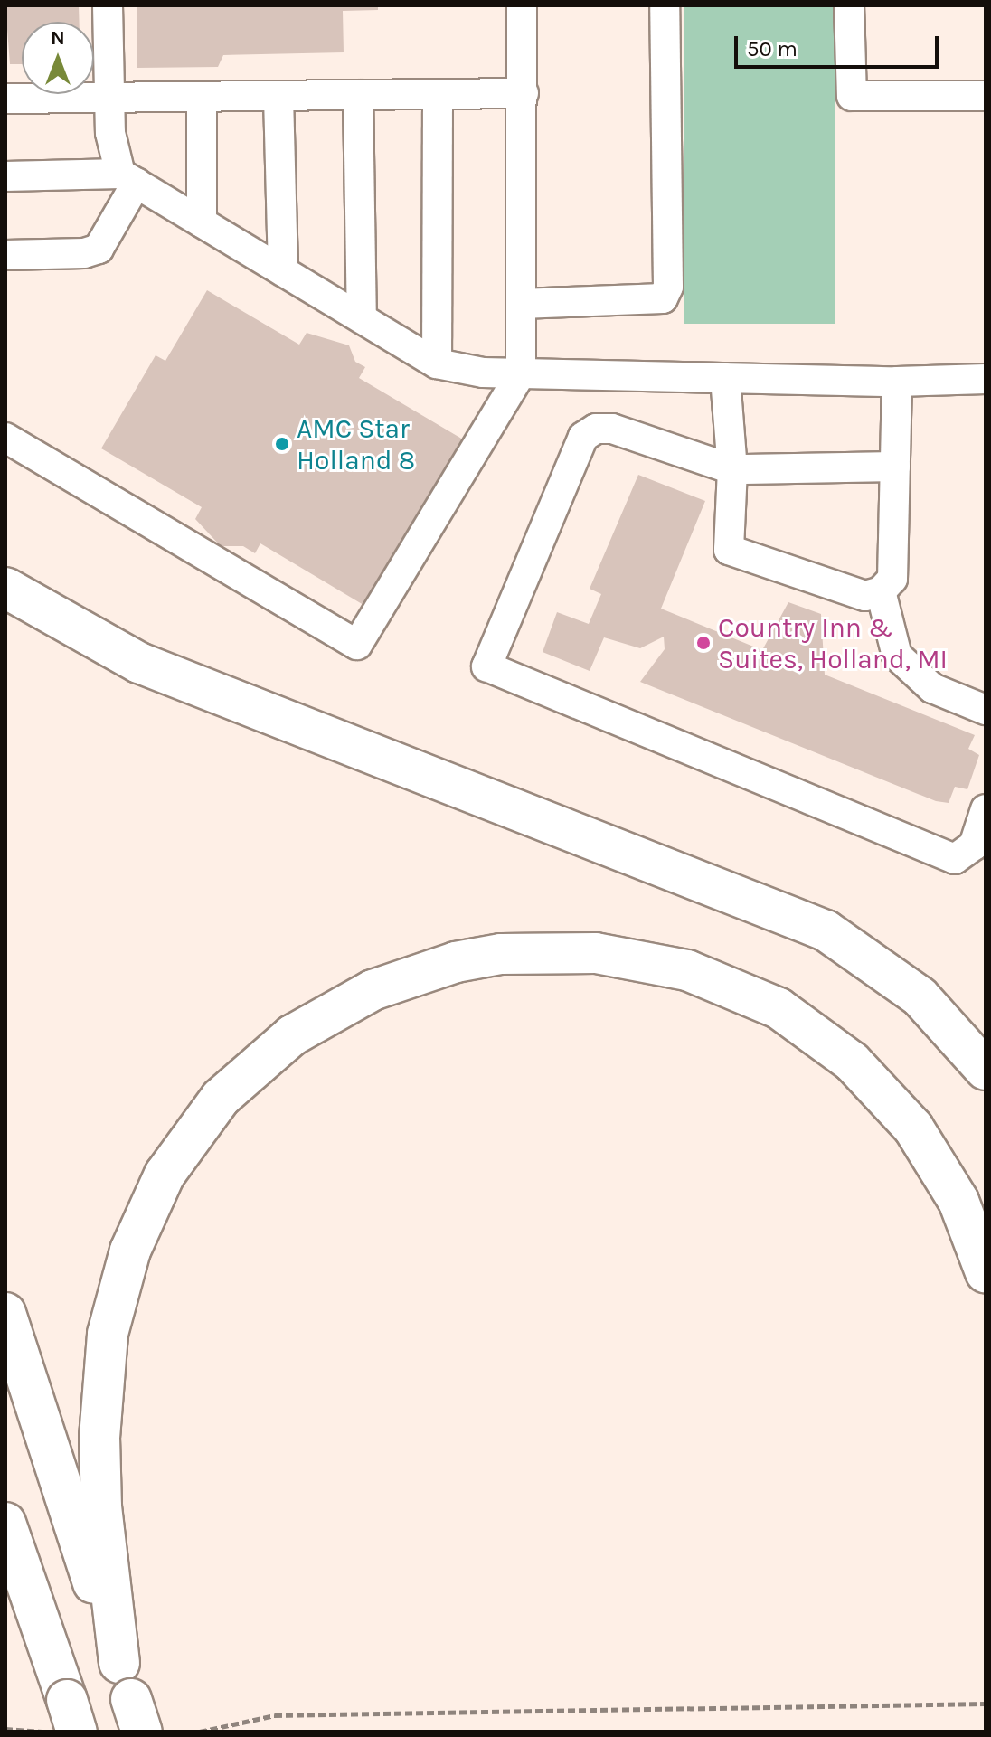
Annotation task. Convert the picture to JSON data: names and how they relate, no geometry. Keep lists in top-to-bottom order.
{
  "places": ["AMC Star Holland 8", "Country Inn & Suites, Holland, MI"],
  "scale_bar": "50 m",
  "north": "top"
}
